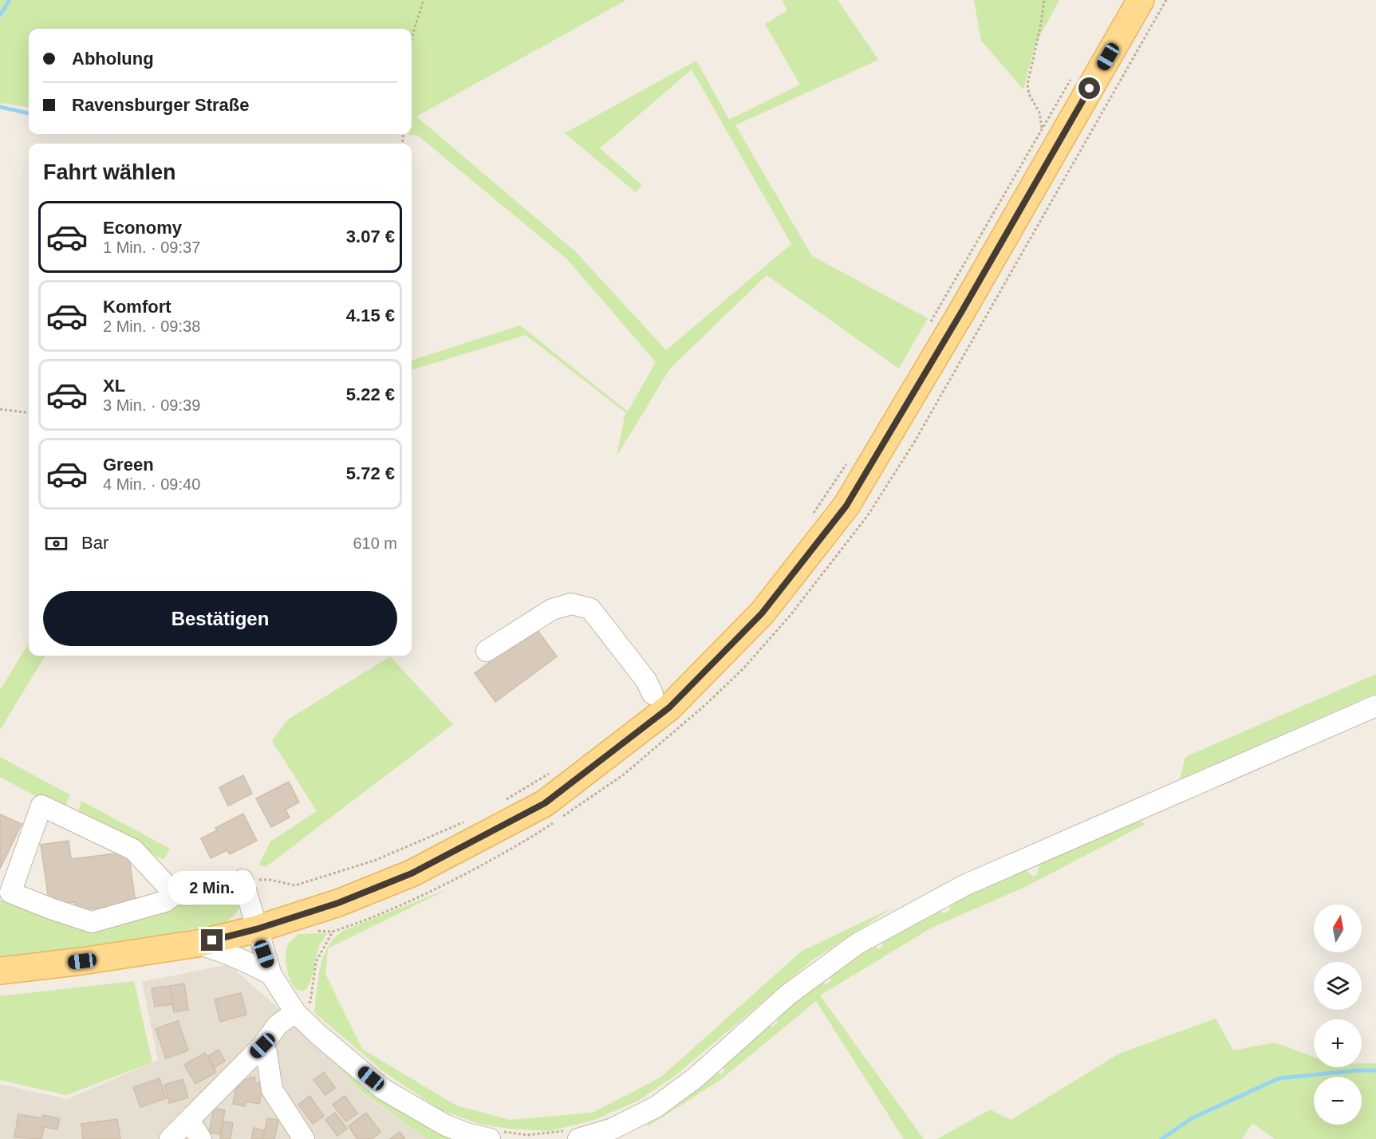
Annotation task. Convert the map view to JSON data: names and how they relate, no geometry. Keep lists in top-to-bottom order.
{
  "north": "top",
  "page": {
    "banner": ["Abholung", "Ravensburger Straße"],
    "heading": "Fahrt wählen",
    "list": [
      {
        "name": "Economy",
        "note": "1 Min. · 09:37",
        "value": "3.07 €"
      },
      {
        "name": "Komfort",
        "note": "2 Min. · 09:38",
        "value": "4.15 €"
      },
      {
        "name": "XL",
        "note": "3 Min. · 09:39",
        "value": "5.22 €"
      },
      {
        "name": "Green",
        "note": "4 Min. · 09:40",
        "value": "5.72 €"
      }
    ],
    "pay": ["Bar", "610 m"],
    "buttons": "Bestätigen",
    "bubble": "2 Min.",
    "map_buttons": ["+", "−"]
  }
}
